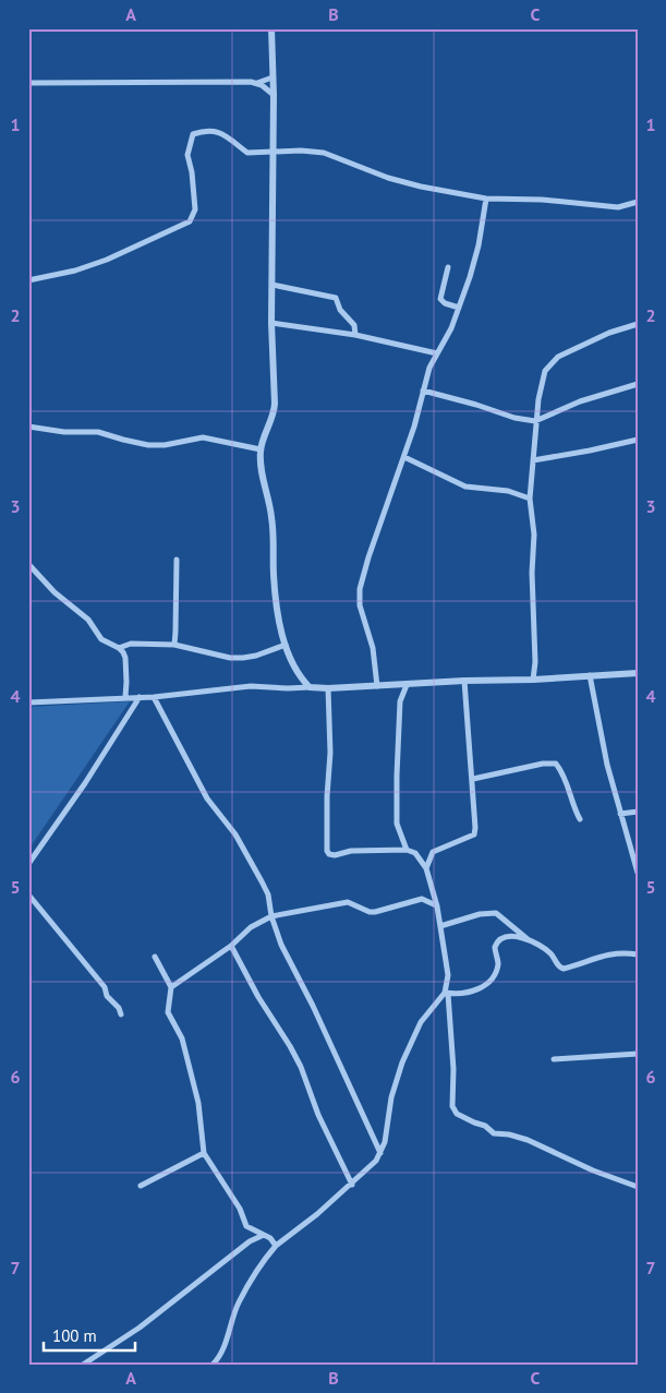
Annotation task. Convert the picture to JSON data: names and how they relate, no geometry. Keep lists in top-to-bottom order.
{
  "scale_bar": "100 m",
  "grid": {
    "columns": ["A", "B", "C"],
    "rows": [
      "1",
      "2",
      "3",
      "4",
      "5",
      "6",
      "7"
    ]
  }
}
